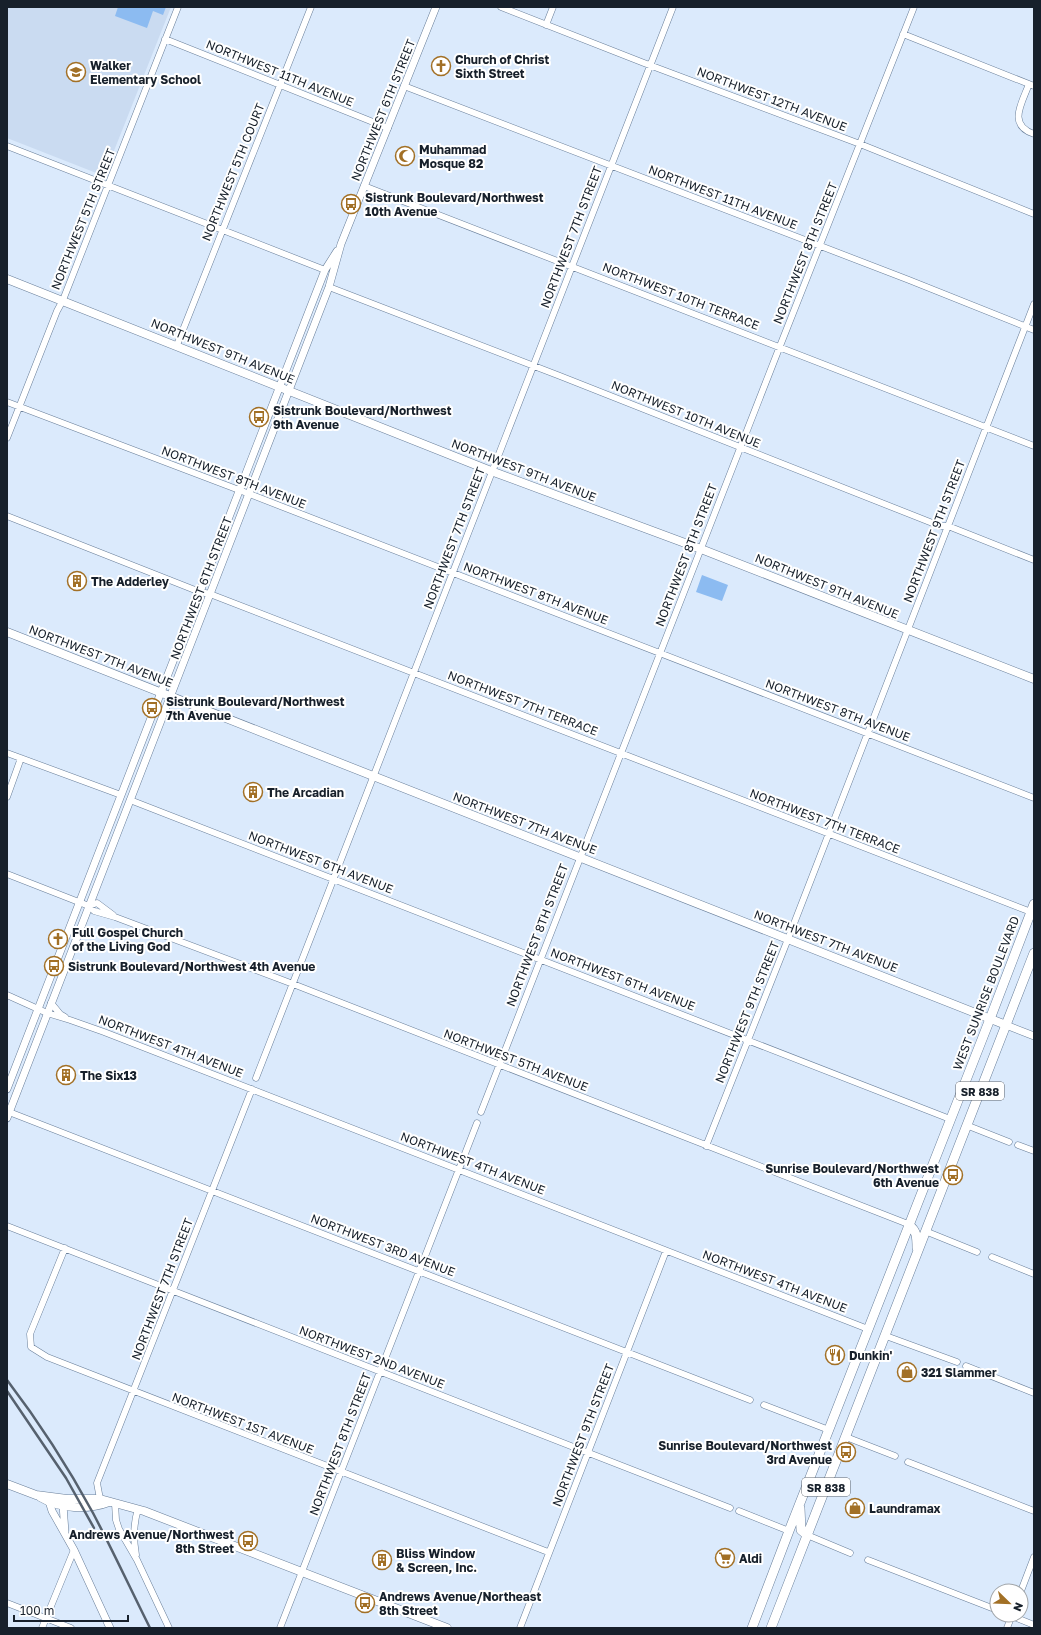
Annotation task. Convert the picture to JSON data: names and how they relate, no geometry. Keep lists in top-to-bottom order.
{
  "streets": {
    "main road": [
      "NORTHWEST 9TH AVENUE",
      "NORTHWEST 7TH AVENUE",
      "WEST SUNRISE BOULEVARD",
      "SR 838"
    ],
    "street": [
      "NORTHWEST 11TH AVENUE",
      "NORTHWEST 12TH AVENUE",
      "NORTHWEST 6TH STREET",
      "NORTHWEST 5TH COURT",
      "NORTHWEST 5TH STREET",
      "NORTHWEST 7TH STREET",
      "NORTHWEST 8TH STREET",
      "NORTHWEST 10TH TERRACE",
      "NORTHWEST 10TH AVENUE",
      "NORTHWEST 8TH AVENUE",
      "NORTHWEST 9TH STREET",
      "NORTHWEST 7TH TERRACE",
      "NORTHWEST 6TH AVENUE",
      "NORTHWEST 4TH AVENUE",
      "NORTHWEST 5TH AVENUE",
      "NORTHWEST 3RD AVENUE",
      "NORTHWEST 2ND AVENUE",
      "NORTHWEST 1ST AVENUE"
    ]
  },
  "crossings": [
    ["NORTHWEST 11TH AVENUE", "NORTHWEST 6TH STREET"],
    ["NORTHWEST 11TH AVENUE", "NORTHWEST 5TH COURT"],
    ["NORTHWEST 11TH AVENUE", "NORTHWEST 5TH STREET"],
    ["NORTHWEST 11TH AVENUE", "NORTHWEST 7TH STREET"],
    ["NORTHWEST 11TH AVENUE", "NORTHWEST 8TH STREET"],
    ["NORTHWEST 11TH AVENUE", "NORTHWEST 9TH STREET"],
    ["NORTHWEST 12TH AVENUE", "NORTHWEST 7TH STREET"],
    ["NORTHWEST 12TH AVENUE", "NORTHWEST 8TH STREET"],
    ["NORTHWEST 6TH STREET", "NORTHWEST 10TH TERRACE"],
    ["NORTHWEST 6TH STREET", "NORTHWEST 9TH AVENUE"],
    ["NORTHWEST 6TH STREET", "NORTHWEST 10TH AVENUE"],
    ["NORTHWEST 6TH STREET", "NORTHWEST 8TH AVENUE"],
    ["NORTHWEST 6TH STREET", "NORTHWEST 7TH AVENUE"],
    ["NORTHWEST 6TH STREET", "NORTHWEST 7TH TERRACE"],
    ["NORTHWEST 6TH STREET", "NORTHWEST 6TH AVENUE"],
    ["NORTHWEST 6TH STREET", "NORTHWEST 4TH AVENUE"],
    ["NORTHWEST 6TH STREET", "NORTHWEST 5TH AVENUE"],
    ["NORTHWEST 6TH STREET", "NORTHWEST 3RD AVENUE"],
    ["NORTHWEST 5TH COURT", "NORTHWEST 9TH AVENUE"],
    ["NORTHWEST 5TH STREET", "NORTHWEST 9TH AVENUE"],
    ["NORTHWEST 5TH STREET", "NORTHWEST 8TH AVENUE"],
    ["NORTHWEST 7TH STREET", "NORTHWEST 10TH TERRACE"],
    ["NORTHWEST 7TH STREET", "NORTHWEST 9TH AVENUE"],
    ["NORTHWEST 7TH STREET", "NORTHWEST 10TH AVENUE"],
    ["NORTHWEST 7TH STREET", "NORTHWEST 8TH AVENUE"],
    ["NORTHWEST 7TH STREET", "NORTHWEST 7TH AVENUE"],
    ["NORTHWEST 7TH STREET", "NORTHWEST 7TH TERRACE"],
    ["NORTHWEST 7TH STREET", "NORTHWEST 6TH AVENUE"],
    ["NORTHWEST 7TH STREET", "NORTHWEST 4TH AVENUE"],
    ["NORTHWEST 7TH STREET", "NORTHWEST 5TH AVENUE"],
    ["NORTHWEST 7TH STREET", "NORTHWEST 3RD AVENUE"],
    ["NORTHWEST 7TH STREET", "NORTHWEST 2ND AVENUE"],
    ["NORTHWEST 7TH STREET", "NORTHWEST 1ST AVENUE"],
    ["NORTHWEST 8TH STREET", "NORTHWEST 10TH TERRACE"],
    ["NORTHWEST 8TH STREET", "NORTHWEST 9TH AVENUE"],
    ["NORTHWEST 8TH STREET", "NORTHWEST 10TH AVENUE"],
    ["NORTHWEST 8TH STREET", "NORTHWEST 8TH AVENUE"],
    ["NORTHWEST 8TH STREET", "NORTHWEST 7TH AVENUE"],
    ["NORTHWEST 8TH STREET", "NORTHWEST 7TH TERRACE"],
    ["NORTHWEST 8TH STREET", "NORTHWEST 6TH AVENUE"],
    ["NORTHWEST 8TH STREET", "NORTHWEST 4TH AVENUE"],
    ["NORTHWEST 8TH STREET", "NORTHWEST 5TH AVENUE"],
    ["NORTHWEST 8TH STREET", "NORTHWEST 3RD AVENUE"],
    ["NORTHWEST 8TH STREET", "NORTHWEST 2ND AVENUE"],
    ["NORTHWEST 8TH STREET", "NORTHWEST 1ST AVENUE"],
    ["NORTHWEST 10TH TERRACE", "NORTHWEST 9TH STREET"],
    ["NORTHWEST 9TH AVENUE", "NORTHWEST 9TH STREET"],
    ["NORTHWEST 10TH AVENUE", "NORTHWEST 9TH STREET"],
    ["NORTHWEST 8TH AVENUE", "NORTHWEST 9TH STREET"],
    ["NORTHWEST 9TH STREET", "NORTHWEST 7TH AVENUE"],
    ["NORTHWEST 9TH STREET", "NORTHWEST 7TH TERRACE"],
    ["NORTHWEST 9TH STREET", "NORTHWEST 6TH AVENUE"],
    ["NORTHWEST 9TH STREET", "NORTHWEST 4TH AVENUE"],
    ["NORTHWEST 9TH STREET", "NORTHWEST 5TH AVENUE"],
    ["NORTHWEST 9TH STREET", "NORTHWEST 3RD AVENUE"],
    ["NORTHWEST 9TH STREET", "NORTHWEST 2ND AVENUE"],
    ["NORTHWEST 9TH STREET", "NORTHWEST 1ST AVENUE"],
    ["NORTHWEST 7TH AVENUE", "WEST SUNRISE BOULEVARD"],
    ["NORTHWEST 7TH AVENUE", "SR 838"],
    ["NORTHWEST 7TH TERRACE", "WEST SUNRISE BOULEVARD"],
    ["NORTHWEST 6TH AVENUE", "WEST SUNRISE BOULEVARD"],
    ["WEST SUNRISE BOULEVARD", "NORTHWEST 4TH AVENUE"],
    ["WEST SUNRISE BOULEVARD", "NORTHWEST 5TH AVENUE"],
    ["NORTHWEST 2ND AVENUE", "NORTHWEST 1ST AVENUE"]
  ],
  "places": {
    "church": ["Church of Christ Sixth Street", "Full Gospel Church of the Living God"],
    "school or university": ["Walker Elementary School"],
    "mosque": ["Muhammad Mosque 82"],
    "bus stop": [
      "Sistrunk Boulevard/Northwest 10th Avenue",
      "Sistrunk Boulevard/Northwest 9th Avenue",
      "Sistrunk Boulevard/Northwest 7th Avenue",
      "Sistrunk Boulevard/Northwest 4th Avenue",
      "Sunrise Boulevard/Northwest 6th Avenue",
      "Sunrise Boulevard/Northwest 3rd Avenue",
      "Andrews Avenue/Northwest 8th Street",
      "Andrews Avenue/Northeast 8th Street"
    ],
    "building": [
      "The Adderley",
      "The Arcadian",
      "The Six13",
      "Bliss Window & Screen, Inc."
    ],
    "restaurant": ["Dunkin'"],
    "shop": ["321 Slammer", "Laundramax"],
    "supermarket": ["Aldi"]
  },
  "scale_bar": "100 m",
  "north": "bottom right"
}
